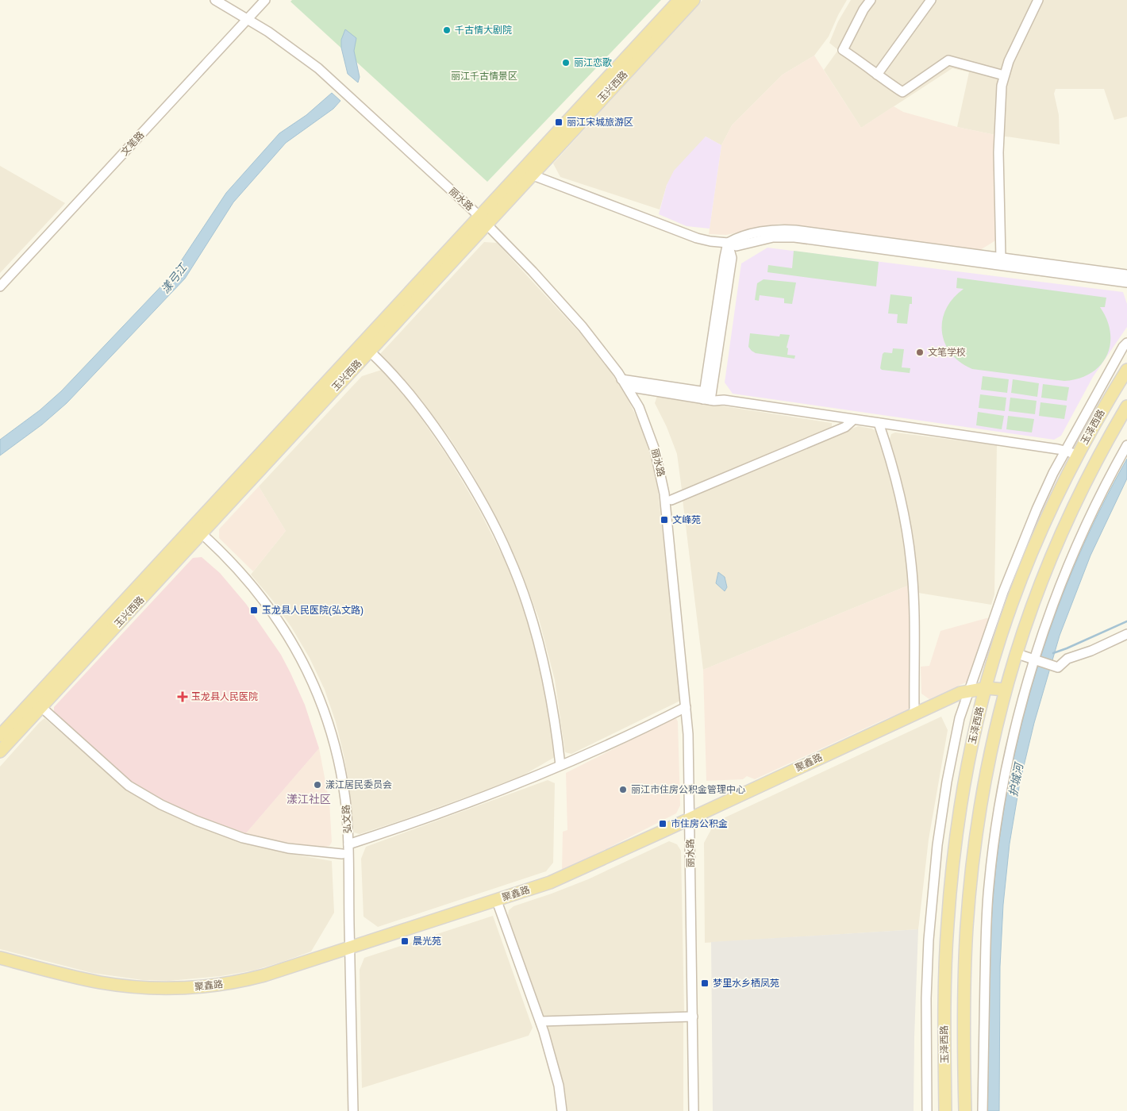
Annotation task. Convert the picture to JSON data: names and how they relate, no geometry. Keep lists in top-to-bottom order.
{
  "streets": {
    "main road": ["玉兴西路", "玉泽西路", "聚鑫路"],
    "street": ["文笔路", "丽水路", "弘文路"]
  },
  "crossings": [
    ["玉兴西路", "丽水路"],
    ["玉兴西路", "弘文路"],
    ["文笔路", "丽水路"],
    ["丽水路", "聚鑫路"],
    ["玉泽西路", "聚鑫路"],
    ["聚鑫路", "弘文路"]
  ],
  "districts": ["漾江社区"],
  "water": ["漾弓江", "护城河"],
  "parks": ["丽江千古情景区"],
  "places": {
    "other": [
      "千古情大剧院",
      "丽江恋歌",
      "文笔学校",
      "漾江居民委员会",
      "丽江市住房公积金管理中心"
    ],
    "transit": [
      "丽江宋城旅游区",
      "文峰苑",
      "玉龙县人民医院(弘文路)",
      "市住房公积金",
      "晨光苑",
      "梦里水乡栖凤苑"
    ],
    "health": ["玉龙县人民医院"]
  }
}
